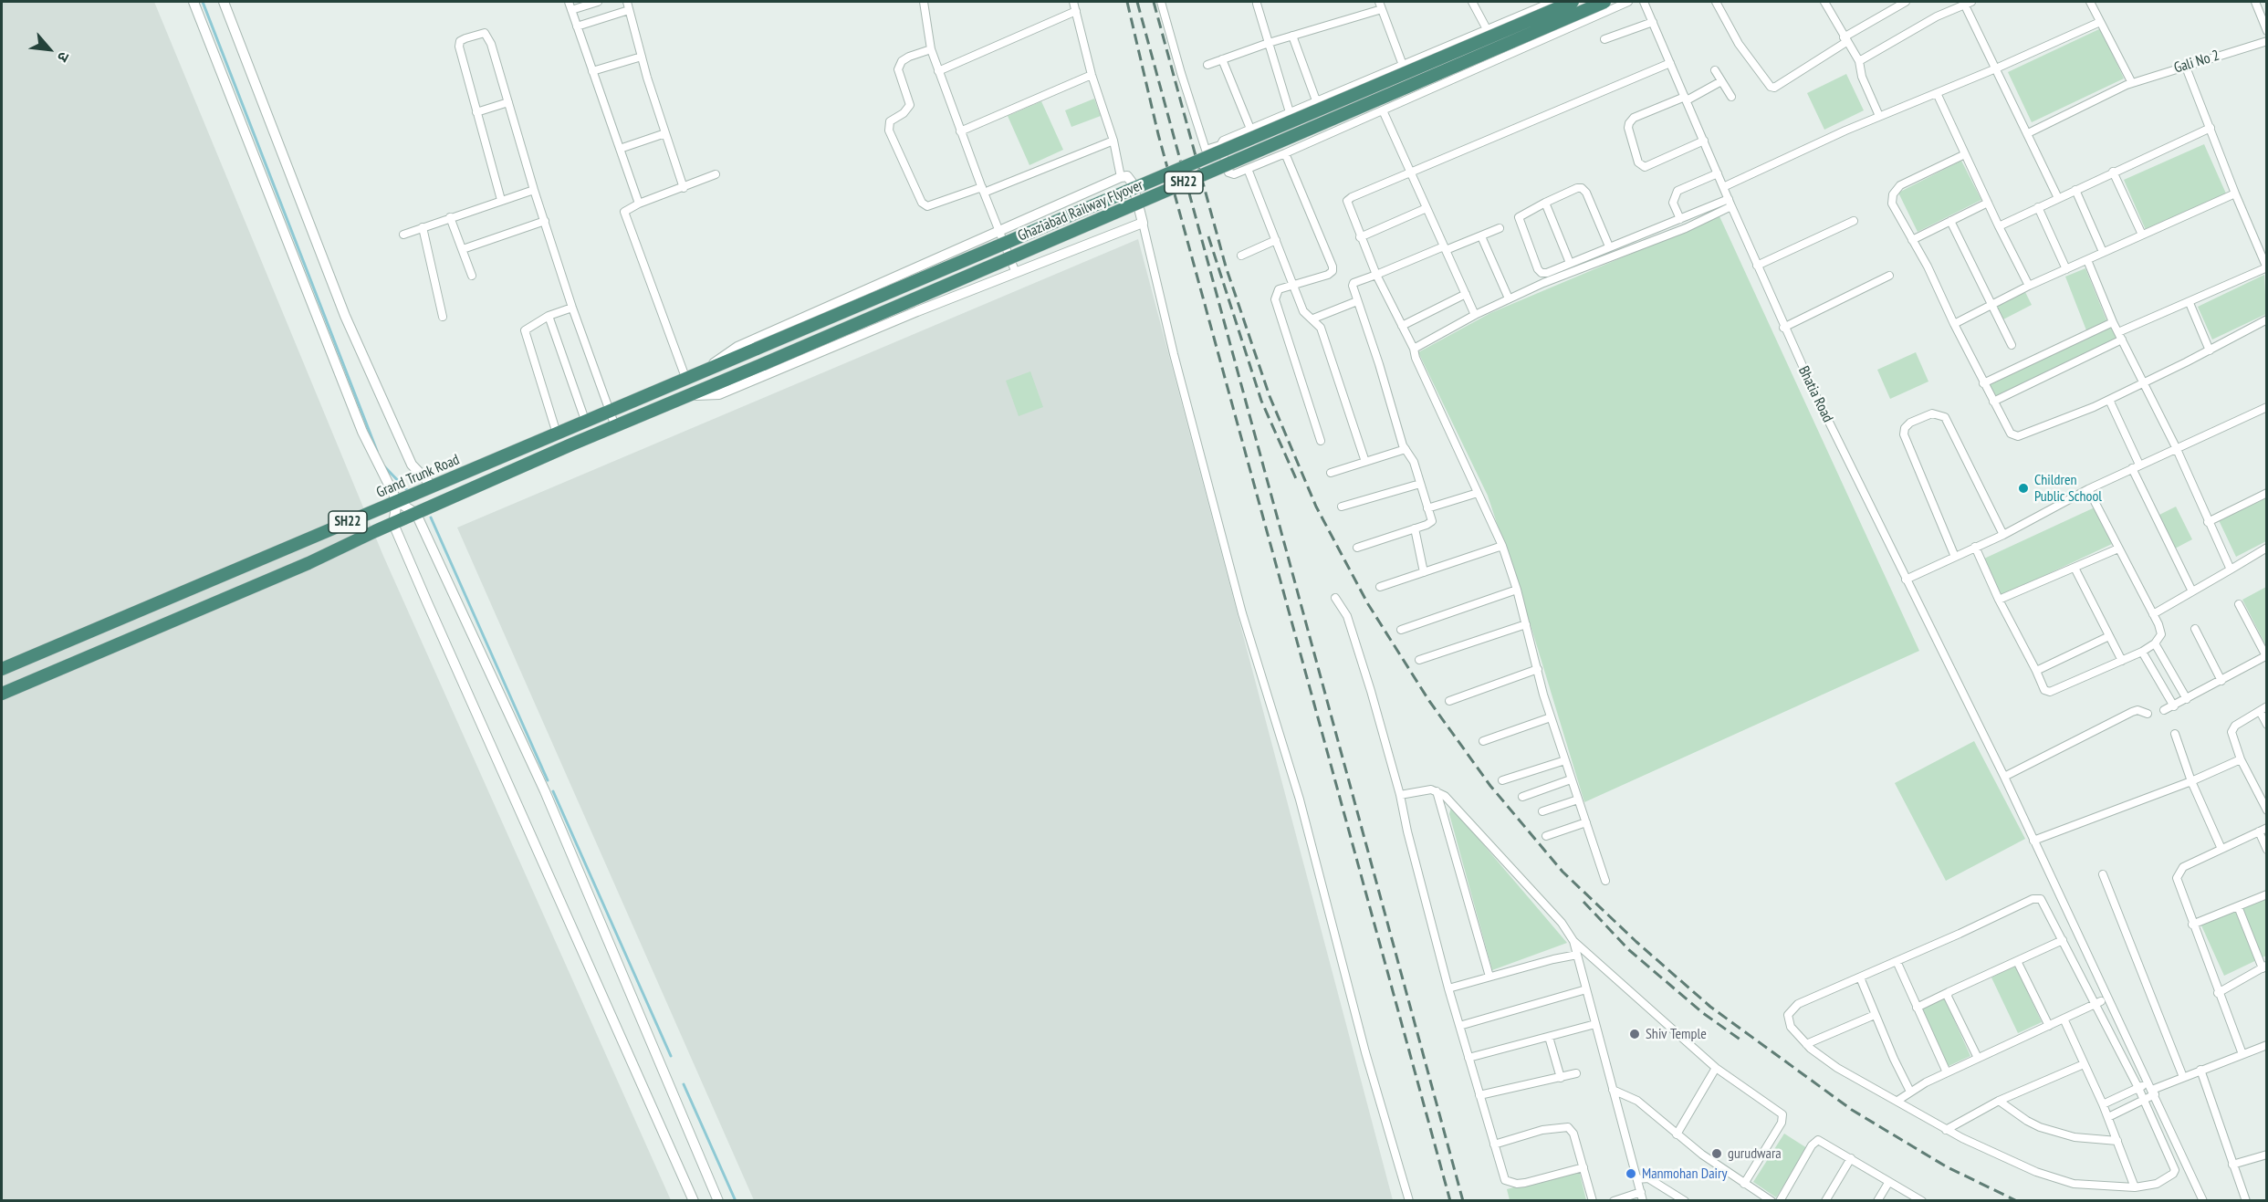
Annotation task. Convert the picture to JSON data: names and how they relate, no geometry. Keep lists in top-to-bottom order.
{
  "streets": {
    "highway": ["SH22", "Ghaziabad Railway Flyover", "Grand Trunk Road"],
    "street": ["Gali No 2", "Bhatia Road"]
  },
  "crossings": [
    ["SH22", "Ghaziabad Railway Flyover"],
    ["Ghaziabad Railway Flyover", "Grand Trunk Road"]
  ],
  "places": [
    "Children Public School",
    "Shiv Temple",
    "gurudwara",
    "Manmohan Dairy"
  ],
  "north": "bottom right"
}
